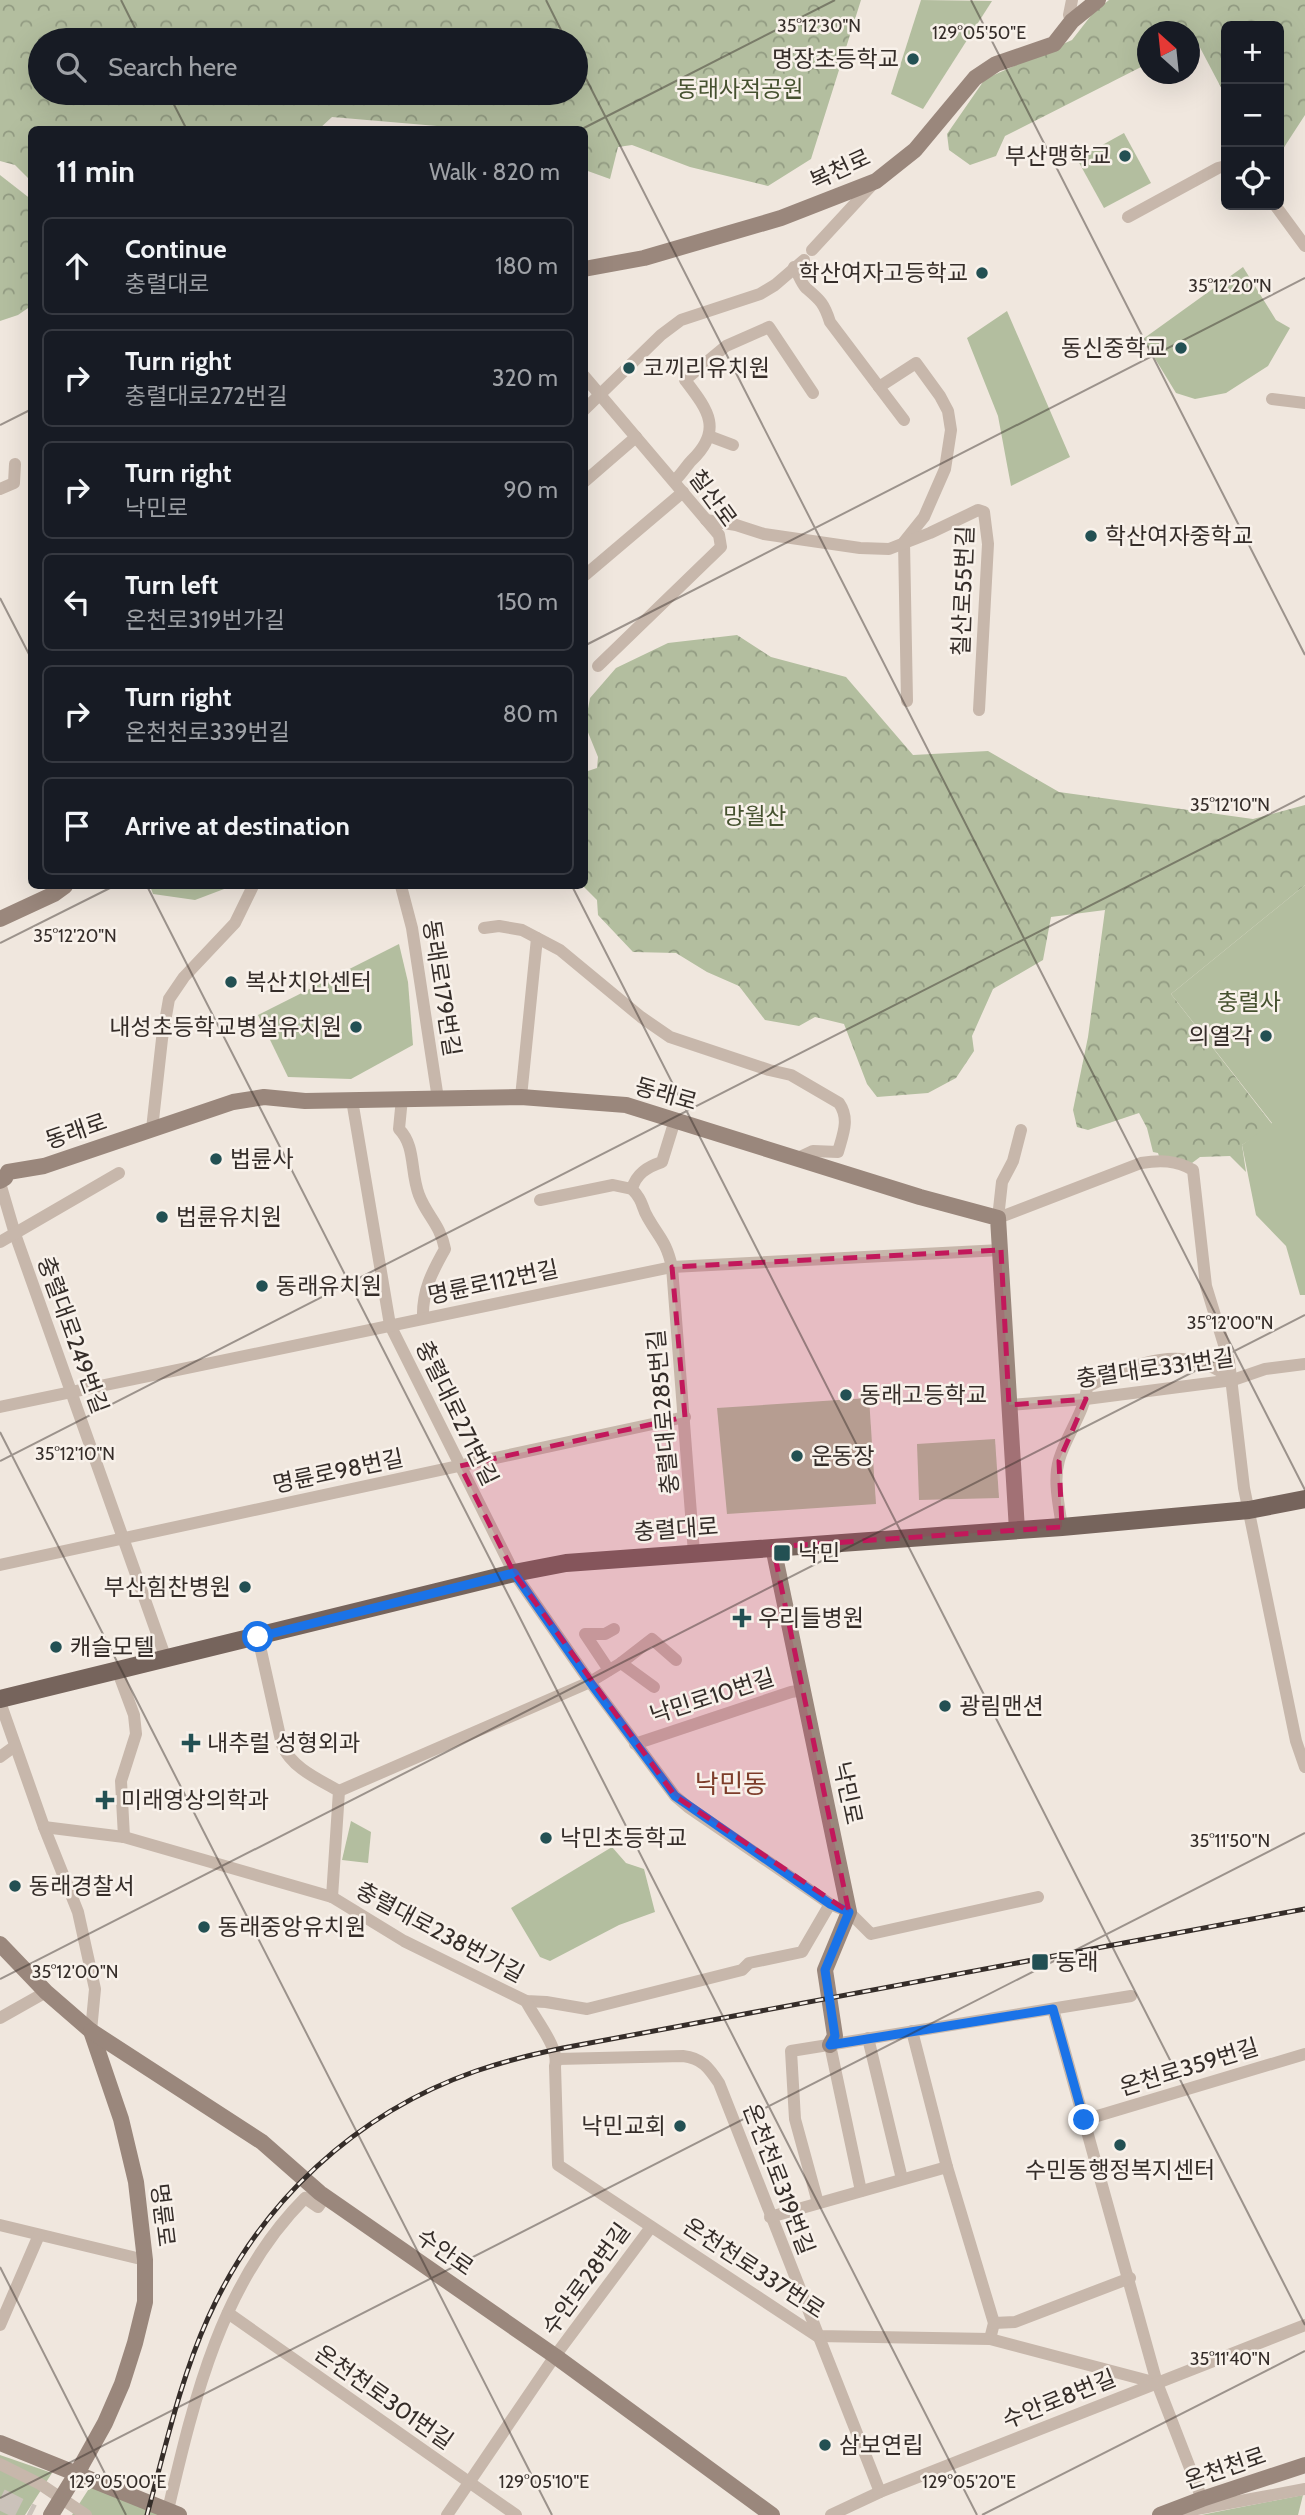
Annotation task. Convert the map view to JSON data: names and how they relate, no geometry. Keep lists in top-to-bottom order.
{
  "streets": {
    "main road": [
      "복천로",
      "동래로",
      "충렬대로",
      "낙민로",
      "명륜로",
      "수안로",
      "온천천로"
    ],
    "street": [
      "칠산로",
      "칠산로55번길",
      "동래로179번길",
      "명륜로112번길",
      "충렬대로249번길",
      "충렬대로331번길",
      "충렬대로285번길",
      "충렬대로271번길",
      "명륜로98번길",
      "낙민로10번길",
      "충렬대로238번가길",
      "온천로359번길",
      "온천천로319번길",
      "온천천로337번로",
      "수안로28번길",
      "온천천로301번길",
      "수안로8번길"
    ]
  },
  "crossings": [
    ["칠산로", "칠산로55번길"],
    ["동래로179번길", "동래로"],
    ["동래로", "충렬대로249번길"],
    ["동래로", "충렬대로271번길"],
    ["명륜로112번길", "충렬대로249번길"],
    ["명륜로112번길", "충렬대로285번길"],
    ["명륜로112번길", "충렬대로271번길"],
    ["충렬대로249번길", "명륜로98번길"],
    ["충렬대로249번길", "충렬대로"],
    ["충렬대로285번길", "명륜로98번길"],
    ["충렬대로285번길", "충렬대로"],
    ["충렬대로271번길", "명륜로98번길"],
    ["충렬대로271번길", "충렬대로"],
    ["충렬대로271번길", "낙민로10번길"],
    ["충렬대로271번길", "낙민로"],
    ["충렬대로271번길", "충렬대로238번가길"],
    ["충렬대로", "낙민로"],
    ["낙민로10번길", "낙민로"],
    ["충렬대로238번가길", "온천천로337번로"],
    ["온천천로319번길", "온천천로337번로"],
    ["온천천로319번길", "수안로8번길"],
    ["명륜로", "수안로"],
    ["수안로", "수안로28번길"],
    ["온천천로337번로", "수안로28번길"],
    ["온천천로337번로", "수안로8번길"],
    ["수안로28번길", "온천천로301번길"]
  ],
  "districts": ["낙민동"],
  "parks": ["동래사적공원", "망월산", "충렬사"],
  "places": {
    "other": [
      "명장초등학교",
      "부산맹학교",
      "학산여자고등학교",
      "동신중학교",
      "코끼리유치원",
      "학산여자중학교",
      "복산치안센터",
      "내성초등학교병설유치원",
      "의열각",
      "법륜사",
      "법륜유치원",
      "동래유치원",
      "동래고등학교",
      "운동장",
      "부산힘찬병원",
      "캐슬모텔",
      "광림맨션",
      "낙민초등학교",
      "동래경찰서",
      "동래중앙유치원",
      "낙민교회",
      "수민동행정복지센터",
      "삼보연립"
    ],
    "transit": ["낙민", "동래"],
    "health": ["우리들병원", "내추럴 성형외과", "미래영상의학과"]
  },
  "north": "top left",
  "page": {
    "map_buttons": ["+", "−"],
    "search": "Search here",
    "heading": ["11 min", "Walk · 820 m"],
    "list": [
      ["Continue", "충렬대로", "180 m"],
      ["Turn right", "충렬대로272번길", "320 m"],
      ["Turn right", "낙민로", "90 m"],
      ["Turn left", "온천로319번가길", "150 m"],
      ["Turn right", "온천천로339번길", "80 m"],
      "Arrive at destination"
    ]
  },
  "coordinates": [
    "35°12'30\"N",
    "129°05'50\"E",
    "35°12'20\"N",
    "35°12'10\"N",
    "35°12'00\"N",
    "35°11'50\"N",
    "35°11'40\"N",
    "129°05'00\"E",
    "129°05'10\"E",
    "129°05'20\"E"
  ]
}
